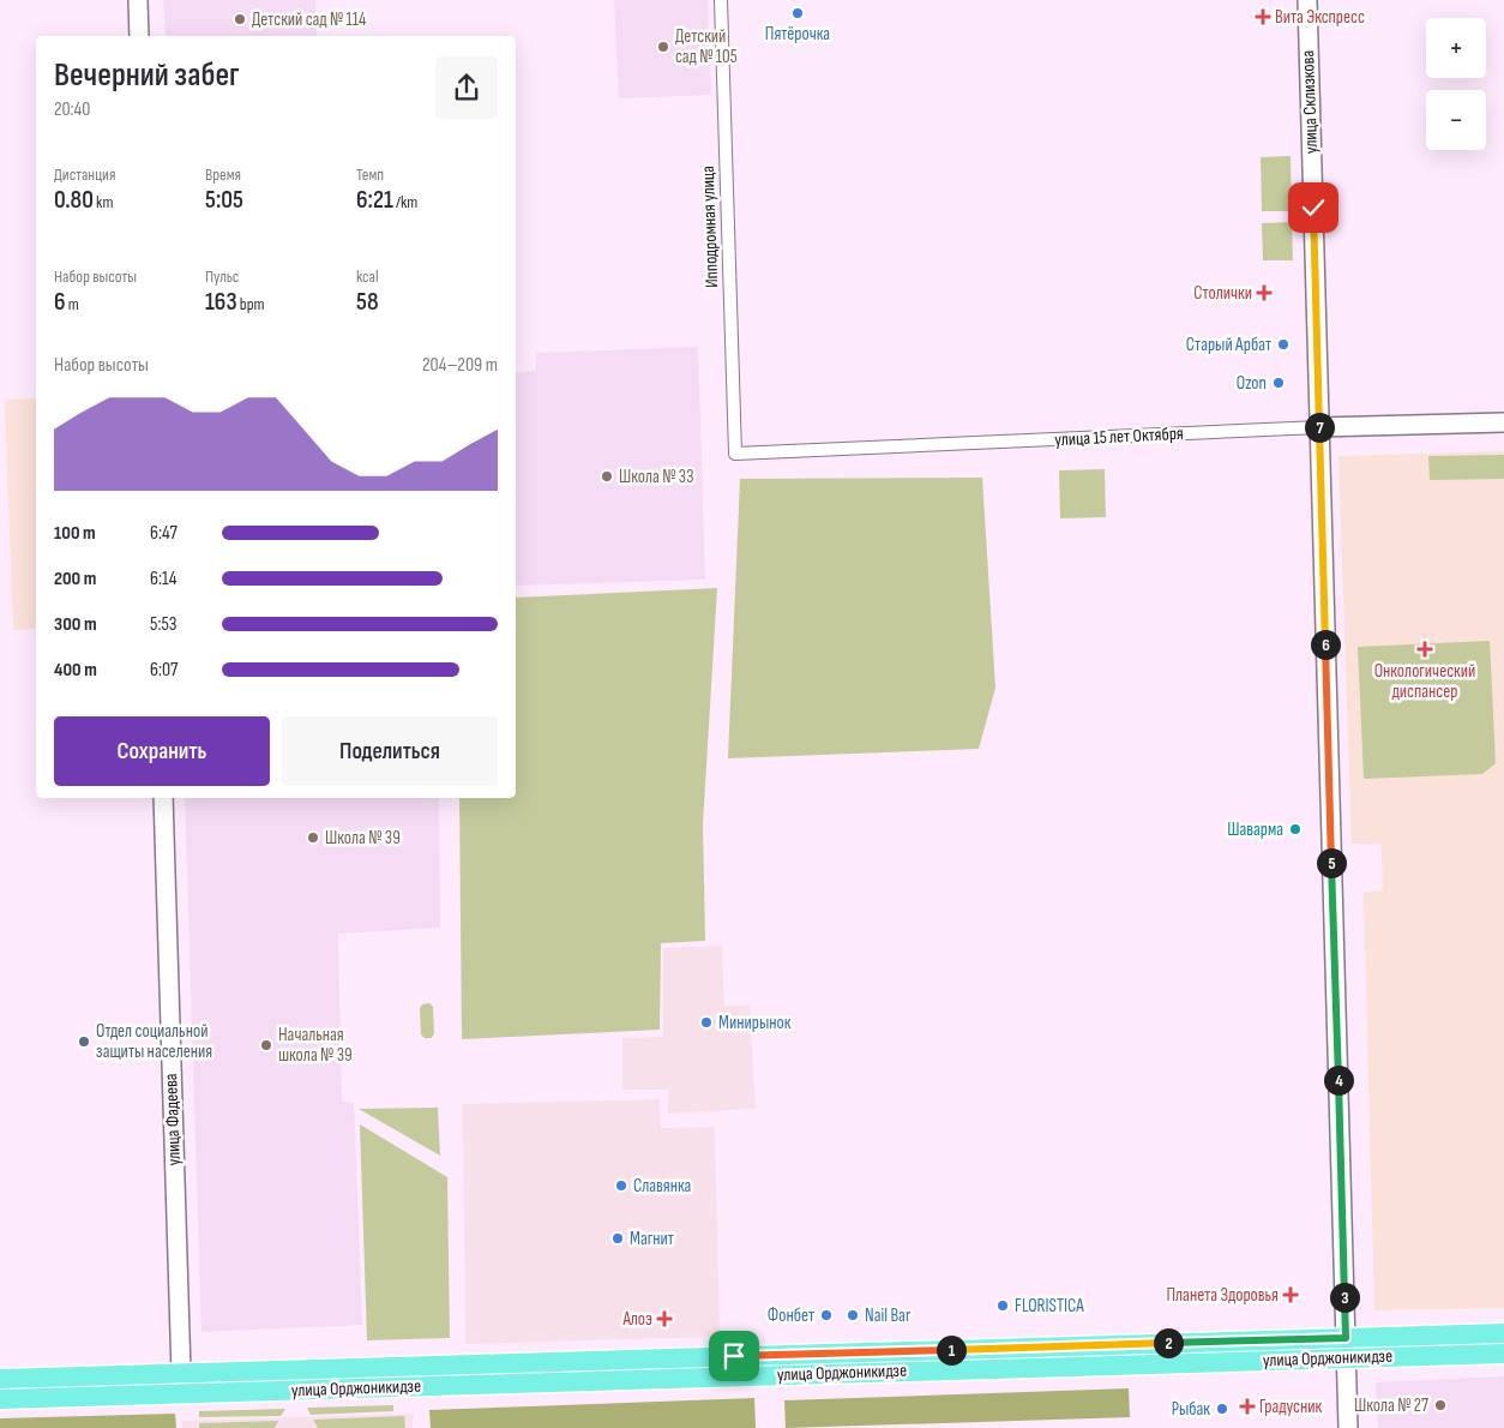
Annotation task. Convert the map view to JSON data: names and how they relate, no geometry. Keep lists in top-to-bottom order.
{
  "streets": {
    "main road": ["улица Орджоникидзе"],
    "street": [
      "улица Склизкова",
      "Ипподромная улица",
      "улица 15 лет Октября",
      "улица Фадеева"
    ]
  },
  "crossings": [
    ["улица Склизкова", "улица 15 лет Октября"],
    ["улица Склизкова", "улица Орджоникидзе"],
    ["Ипподромная улица", "улица 15 лет Октября"],
    ["улица Фадеева", "улица Орджоникидзе"]
  ],
  "places": {
    "other": [
      "Пятёрочка",
      "Детский сад № 114",
      "Детский сад № 105",
      "Старый Арбат",
      "Ozon",
      "Школа № 33",
      "Шаварма",
      "Школа № 39",
      "Минирынок",
      "Отдел социальной защиты населения",
      "Начальная школа № 39",
      "Славянка",
      "Магнит",
      "FLORISTICA",
      "Фонбет",
      "Nail Bar",
      "Школа № 27",
      "Рыбак"
    ],
    "health": [
      "Вита Экспресс",
      "Столички",
      "Онкологический диспансер",
      "Планета Здоровья",
      "Алоэ",
      "Градусник"
    ]
  },
  "page": {
    "map_buttons": ["+", "−"],
    "heading": ["Вечерний забег", "20:40"],
    "stats": [
      ["Дистанция", "0.80 km"],
      ["Время", "5:05"],
      ["Темп", "6:21 /km"],
      ["Набор высоты", "6 m"],
      ["Пульс", "163 bpm"],
      ["kcal", "58"]
    ],
    "chart": ["Набор высоты", "204–209 m"],
    "pins": [
      "7",
      "6",
      "5",
      "4",
      "3",
      "2",
      "1"
    ],
    "list": [
      {
        "name": "100 m",
        "note": "6:47"
      },
      {
        "name": "200 m",
        "note": "6:14"
      },
      {
        "name": "300 m",
        "note": "5:53"
      },
      {
        "name": "400 m",
        "note": "6:07"
      }
    ],
    "buttons": ["Сохранить", "Поделиться"]
  }
}
